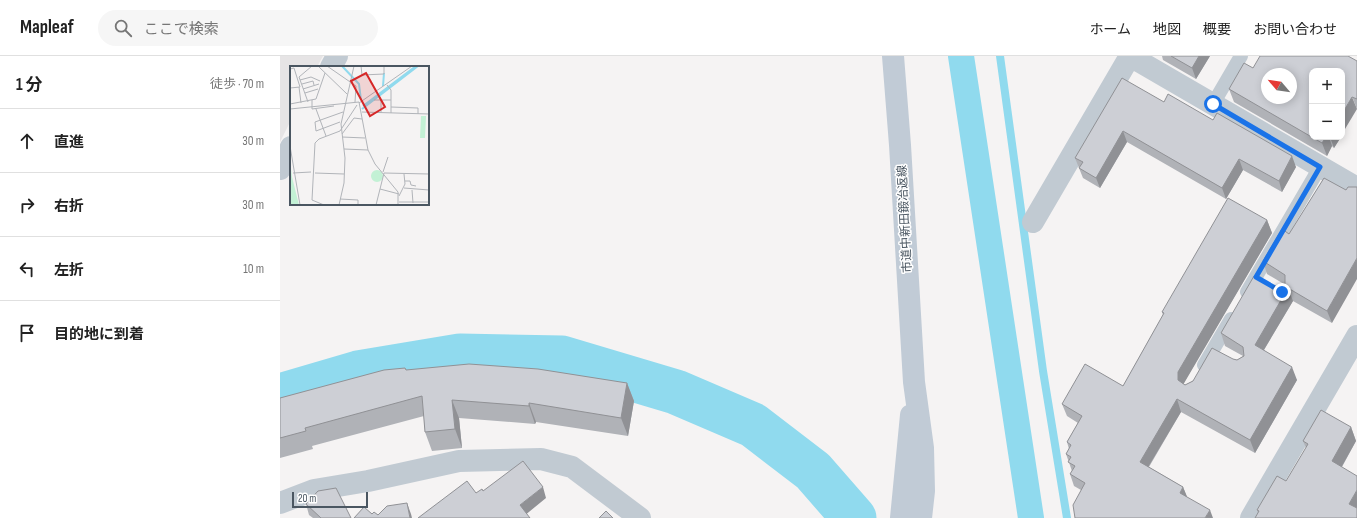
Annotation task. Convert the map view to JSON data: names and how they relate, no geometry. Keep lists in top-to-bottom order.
{
  "streets": {
    "street": ["市道中新田鍛冶返線"]
  },
  "scale_bar": "20 m",
  "north": "top left",
  "page": {
    "header": "Mapleaf",
    "search": "ここで検索",
    "nav": [
      "ホーム",
      "地図",
      "概要",
      "お問い合わせ"
    ],
    "heading": ["1 分", "徒歩 · 70 m"],
    "map_buttons": ["+", "−"],
    "list": [
      ["直進", "30 m"],
      ["右折", "30 m"],
      ["左折", "10 m"],
      "目的地に到着"
    ],
    "scale": "20 m"
  }
}
